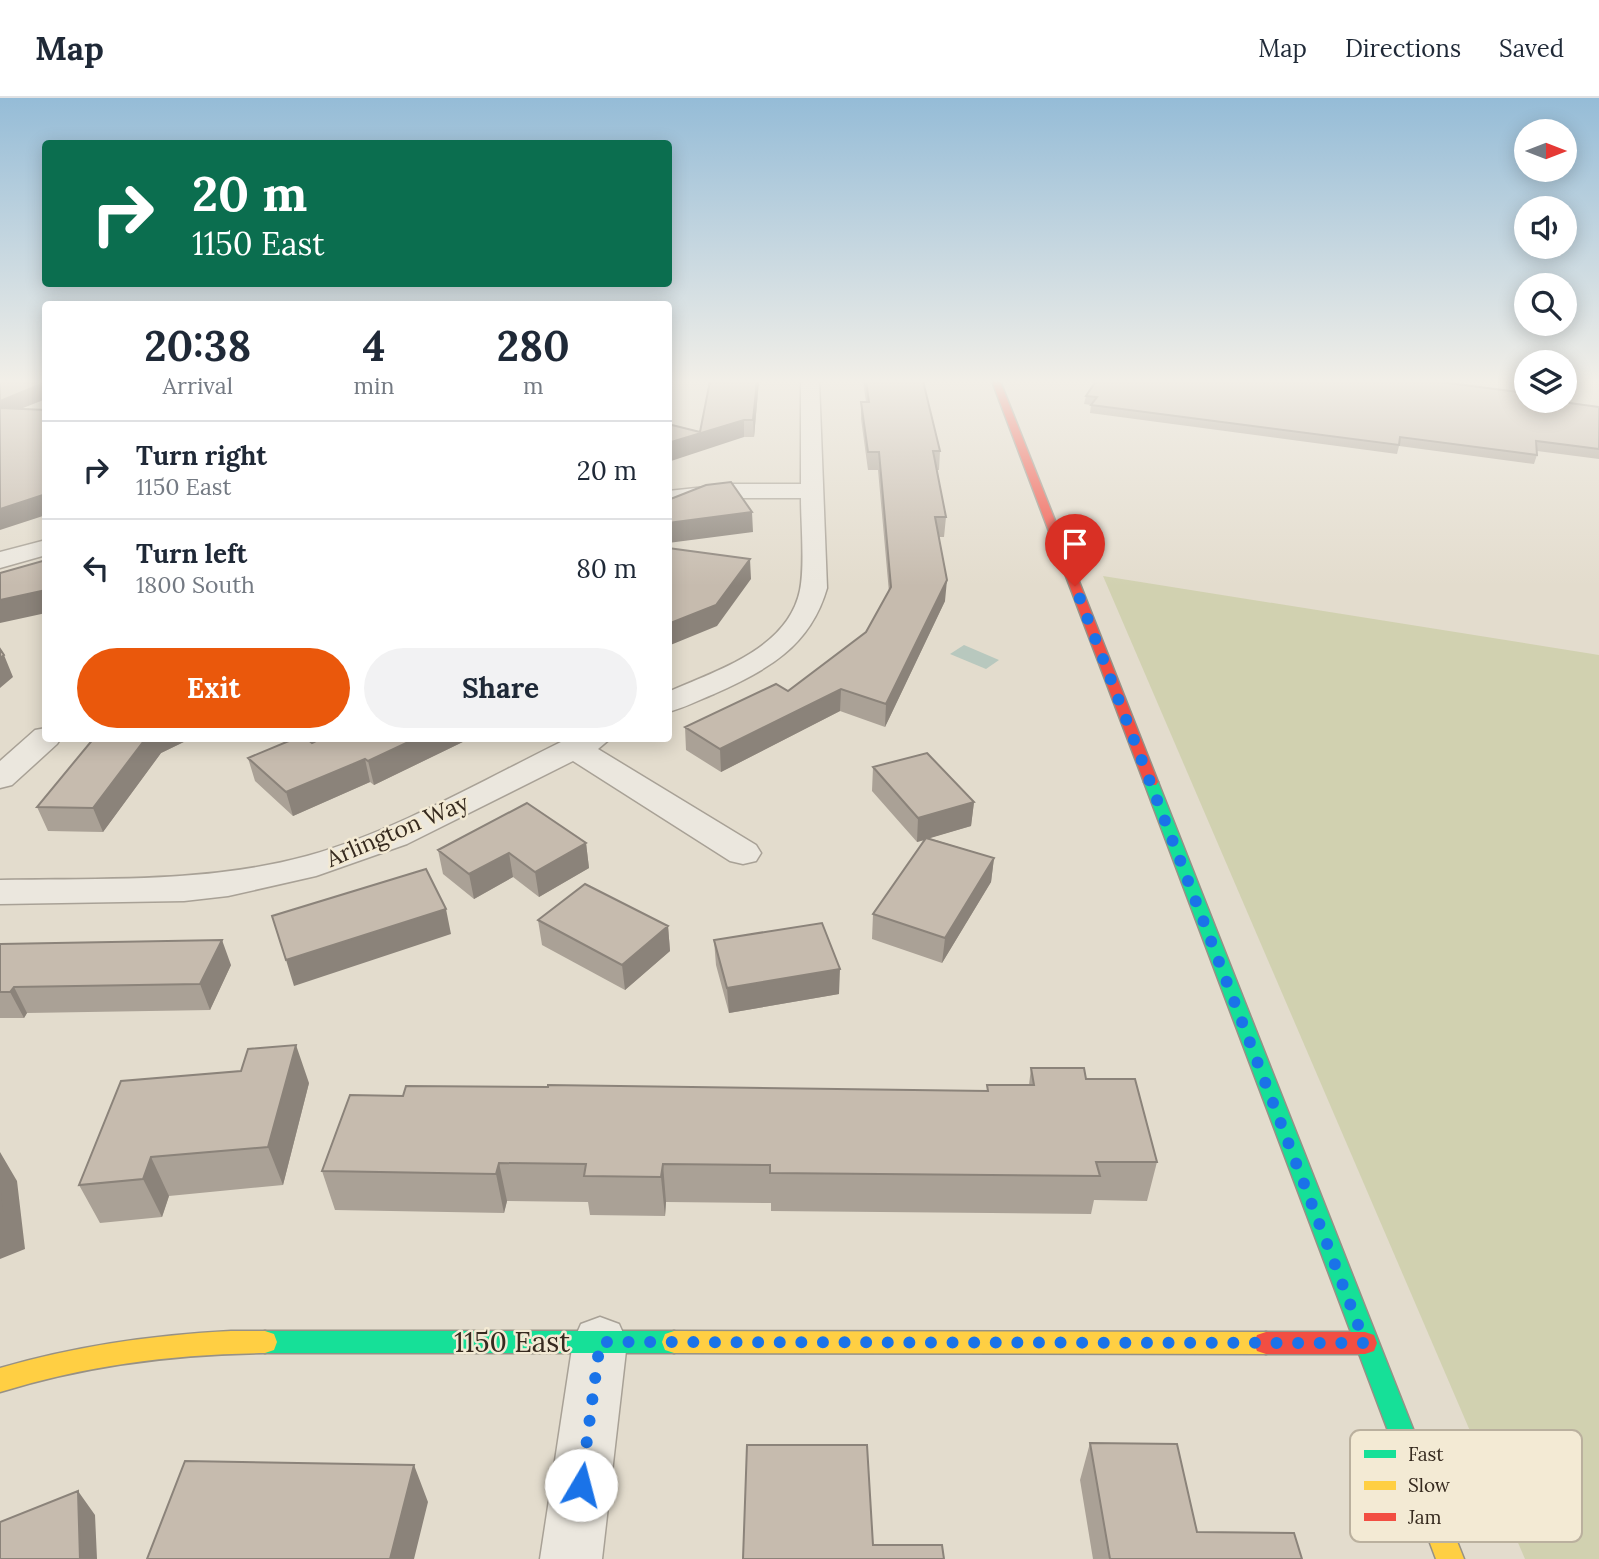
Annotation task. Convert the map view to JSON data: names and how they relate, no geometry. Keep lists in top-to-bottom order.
{
  "streets": {
    "main road": ["1150 East"],
    "street": ["Arlington Way"]
  },
  "legend": ["Fast", "Slow", "Jam"],
  "north": "right",
  "page": {
    "header": "Map",
    "nav": ["Map", "Directions", "Saved"],
    "turn": ["20 m", "1150 East"],
    "eta": [
      "20:38",
      "Arrival",
      "4",
      "min",
      "280",
      "m"
    ],
    "list": [
      {
        "name": "Turn right",
        "note": "1150 East",
        "value": "20 m"
      },
      {
        "name": "Turn left",
        "note": "1800 South",
        "value": "80 m"
      }
    ],
    "buttons": ["Exit", "Share"]
  }
}
